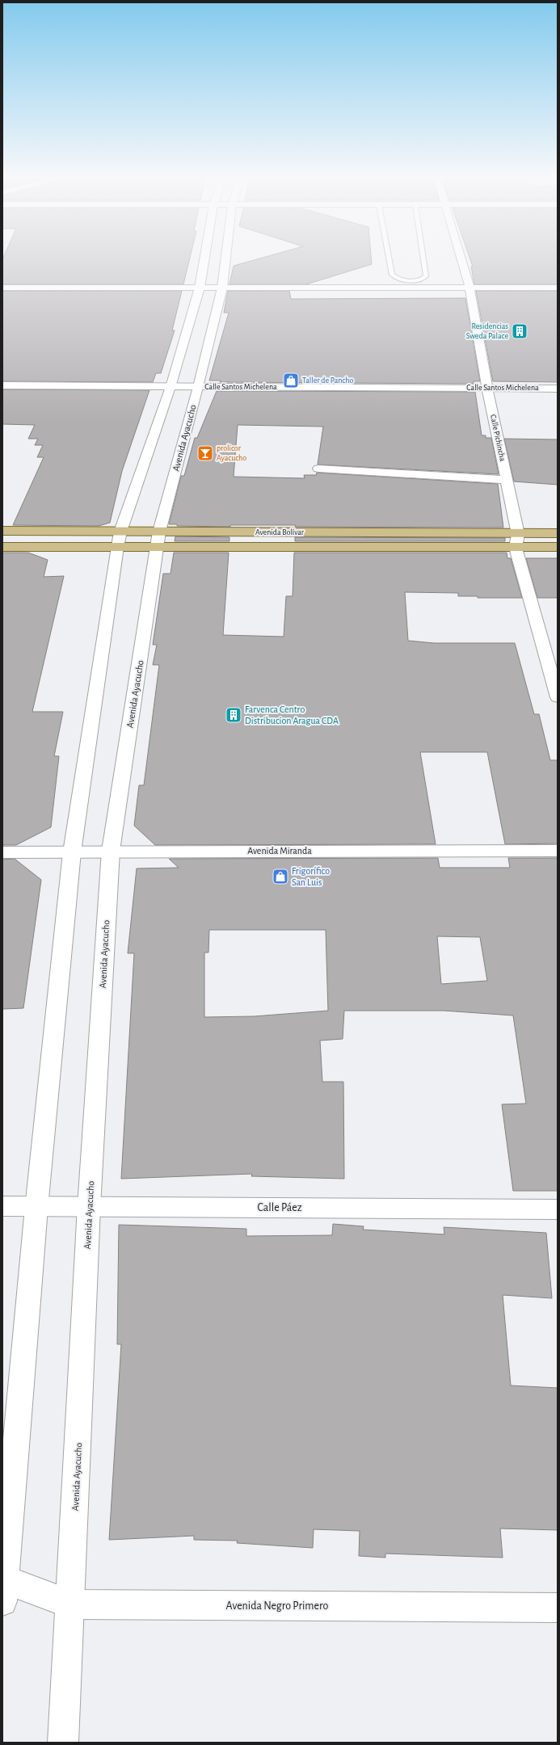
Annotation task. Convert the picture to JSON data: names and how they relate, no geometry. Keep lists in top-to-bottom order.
{
  "streets": {
    "main road": ["Avenida Bolívar"],
    "street": [
      "Calle Santos Michelena",
      "Avenida Ayacucho",
      "Calle Pichincha",
      "Avenida Miranda",
      "Calle Páez",
      "Avenida Negro Primero"
    ]
  },
  "crossings": [
    ["Calle Santos Michelena", "Avenida Ayacucho"],
    ["Calle Santos Michelena", "Calle Pichincha"],
    ["Avenida Ayacucho", "Avenida Bolívar"],
    ["Avenida Ayacucho", "Avenida Miranda"],
    ["Avenida Ayacucho", "Calle Páez"],
    ["Avenida Ayacucho", "Avenida Negro Primero"],
    ["Calle Pichincha", "Avenida Bolívar"]
  ],
  "places": {
    "building": ["Residencias Sweda Palace", "Farvenca Centro Distribucion Aragua CDA"],
    "shop": ["Taller de Pancho", "Frigorífico San Luis"],
    "bar": ["prolicor Ayacucho"]
  }
}
